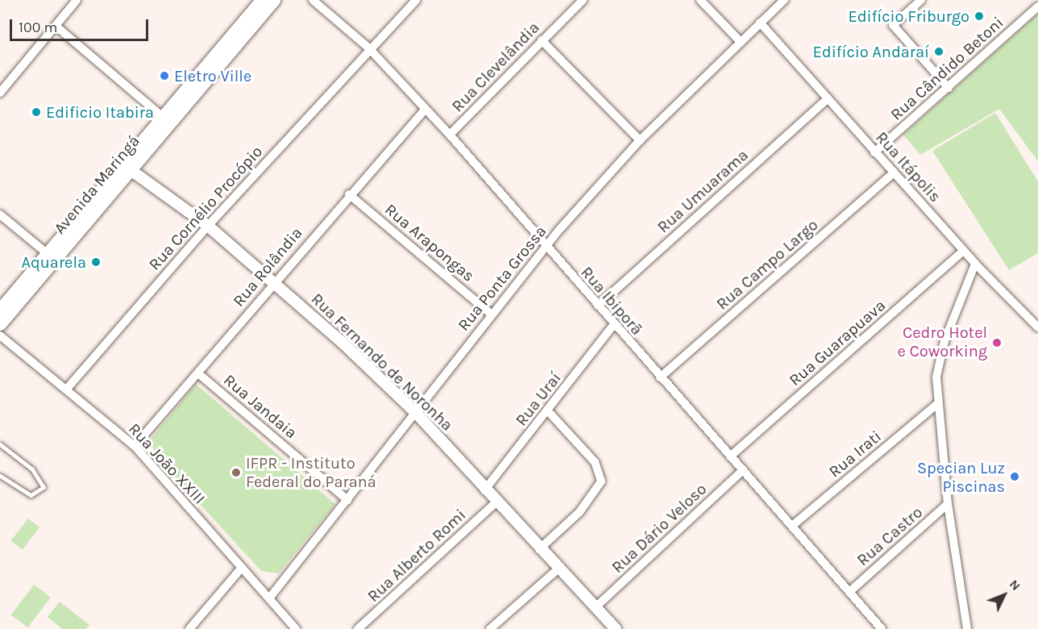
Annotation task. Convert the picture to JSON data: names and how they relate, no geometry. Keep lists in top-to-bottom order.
{
  "streets": {
    "main road": ["Avenida Maringá"],
    "street": [
      "Rua Clevelândia",
      "Rua Cândido Betoni",
      "Rua Itápolis",
      "Rua Umuarama",
      "Rua Cornélio Procópio",
      "Rua Arapongas",
      "Rua Campo Largo",
      "Rua Rolândia",
      "Rua Ponta Grossa",
      "Rua Ibiporã",
      "Rua Guarapuava",
      "Rua Fernando de Noronha",
      "Rua Uraí",
      "Rua Jandaia",
      "Rua Irati",
      "Rua João XXIII",
      "Rua Dário Veloso",
      "Rua Castro",
      "Rua Alberto Romi"
    ]
  },
  "crossings": [
    ["Rua Clevelândia", "Rua Ibiporã"],
    ["Rua Cândido Betoni", "Rua Itápolis"],
    ["Rua Itápolis", "Rua Umuarama"],
    ["Rua Itápolis", "Rua Campo Largo"],
    ["Rua Itápolis", "Rua Ponta Grossa"],
    ["Rua Itápolis", "Rua Guarapuava"],
    ["Avenida Maringá", "Rua Fernando de Noronha"],
    ["Rua Umuarama", "Rua Ibiporã"],
    ["Rua Cornélio Procópio", "Rua Ibiporã"],
    ["Rua Cornélio Procópio", "Rua Fernando de Noronha"],
    ["Rua Cornélio Procópio", "Rua João XXIII"],
    ["Rua Arapongas", "Rua Rolândia"],
    ["Rua Arapongas", "Rua Ponta Grossa"],
    ["Rua Campo Largo", "Rua Ibiporã"],
    ["Rua Rolândia", "Rua Ibiporã"],
    ["Rua Rolândia", "Rua Fernando de Noronha"],
    ["Rua Rolândia", "Rua Jandaia"],
    ["Rua Rolândia", "Rua João XXIII"],
    ["Rua Ponta Grossa", "Rua Ibiporã"],
    ["Rua Ponta Grossa", "Rua Fernando de Noronha"],
    ["Rua Ponta Grossa", "Rua Jandaia"],
    ["Rua Ponta Grossa", "Rua João XXIII"],
    ["Rua Ibiporã", "Rua Guarapuava"],
    ["Rua Ibiporã", "Rua Uraí"],
    ["Rua Ibiporã", "Rua Irati"],
    ["Rua Ibiporã", "Rua Dário Veloso"],
    ["Rua Ibiporã", "Rua Castro"],
    ["Rua Fernando de Noronha", "Rua Uraí"],
    ["Rua Fernando de Noronha", "Rua Dário Veloso"],
    ["Rua Fernando de Noronha", "Rua Alberto Romi"]
  ],
  "places": [
    "Edifício Friburgo",
    "Edifício Andaraí",
    "Eletro Ville",
    "Edificio Itabira",
    "Aquarela",
    "Cedro Hotel e Coworking",
    "IFPR - Instituto Federal do Paraná",
    "Specian Luz Piscinas"
  ],
  "scale_bar": "100 m",
  "north": "top right"
}
